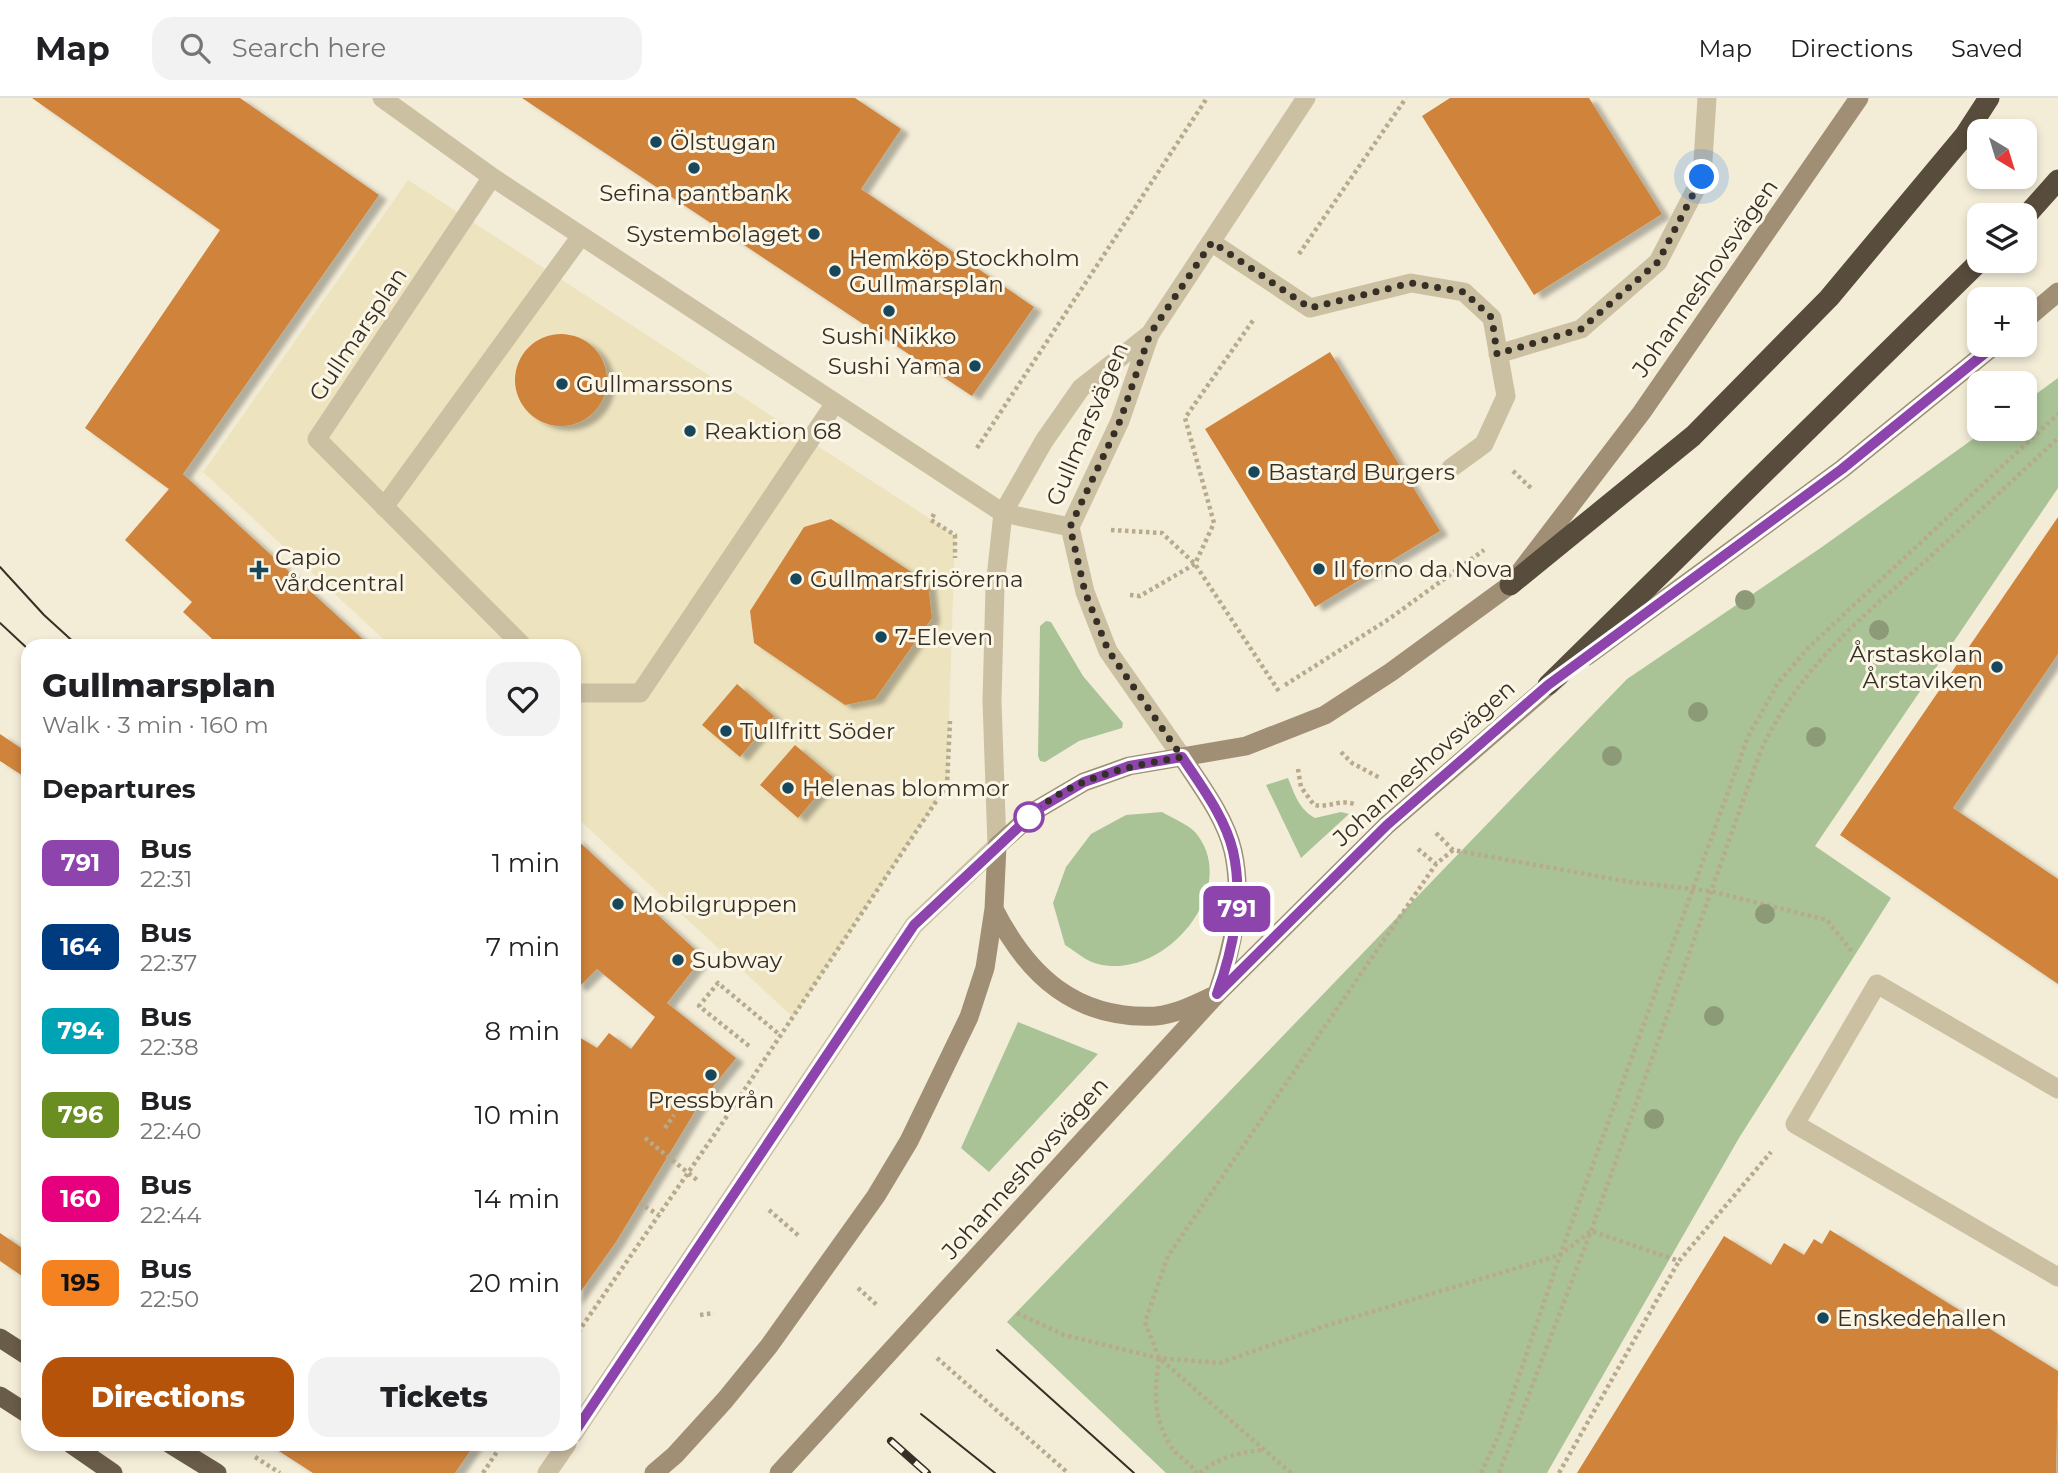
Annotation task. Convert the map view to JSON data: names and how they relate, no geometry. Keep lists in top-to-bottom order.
{
  "streets": {
    "main road": ["Johanneshovsvägen"],
    "street": ["Gullmarsplan", "Gullmarsvägen"]
  },
  "crossings": [
    ["Johanneshovsvägen", "Gullmarsvägen"]
  ],
  "places": {
    "other": [
      "Ölstugan",
      "Sefina pantbank",
      "Systembolaget",
      "Hemköp Stockholm Gullmarsplan",
      "Sushi Nikko",
      "Sushi Yama",
      "Gullmarssons",
      "Reaktion 68",
      "Bastard Burgers",
      "Il forno da Nova",
      "Gullmarsfrisörerna",
      "7-Eleven",
      "Årstaskolan Årstaviken",
      "Tullfritt Söder",
      "Helenas blommor",
      "Mobilgruppen",
      "Subway",
      "Pressbyrån",
      "Enskedehallen"
    ],
    "health": ["Capio vårdcentral"]
  },
  "lines": ["bus line 791"],
  "north": "bottom right",
  "page": {
    "header": "Map",
    "search": "Search here",
    "nav": ["Map", "Directions", "Saved"],
    "on_map": "791",
    "map_buttons": ["+", "−"],
    "heading": [
      ["Gullmarsplan", "Walk · 3 min · 160 m"],
      "Departures"
    ],
    "list": [
      {
        "mark": "791",
        "name": "Bus",
        "note": "22:31",
        "value": "1 min"
      },
      {
        "mark": "164",
        "name": "Bus",
        "note": "22:37",
        "value": "7 min"
      },
      {
        "mark": "794",
        "name": "Bus",
        "note": "22:38",
        "value": "8 min"
      },
      {
        "mark": "796",
        "name": "Bus",
        "note": "22:40",
        "value": "10 min"
      },
      {
        "mark": "160",
        "name": "Bus",
        "note": "22:44",
        "value": "14 min"
      },
      {
        "mark": "195",
        "name": "Bus",
        "note": "22:50",
        "value": "20 min"
      }
    ],
    "buttons": ["Directions", "Tickets"]
  }
}
